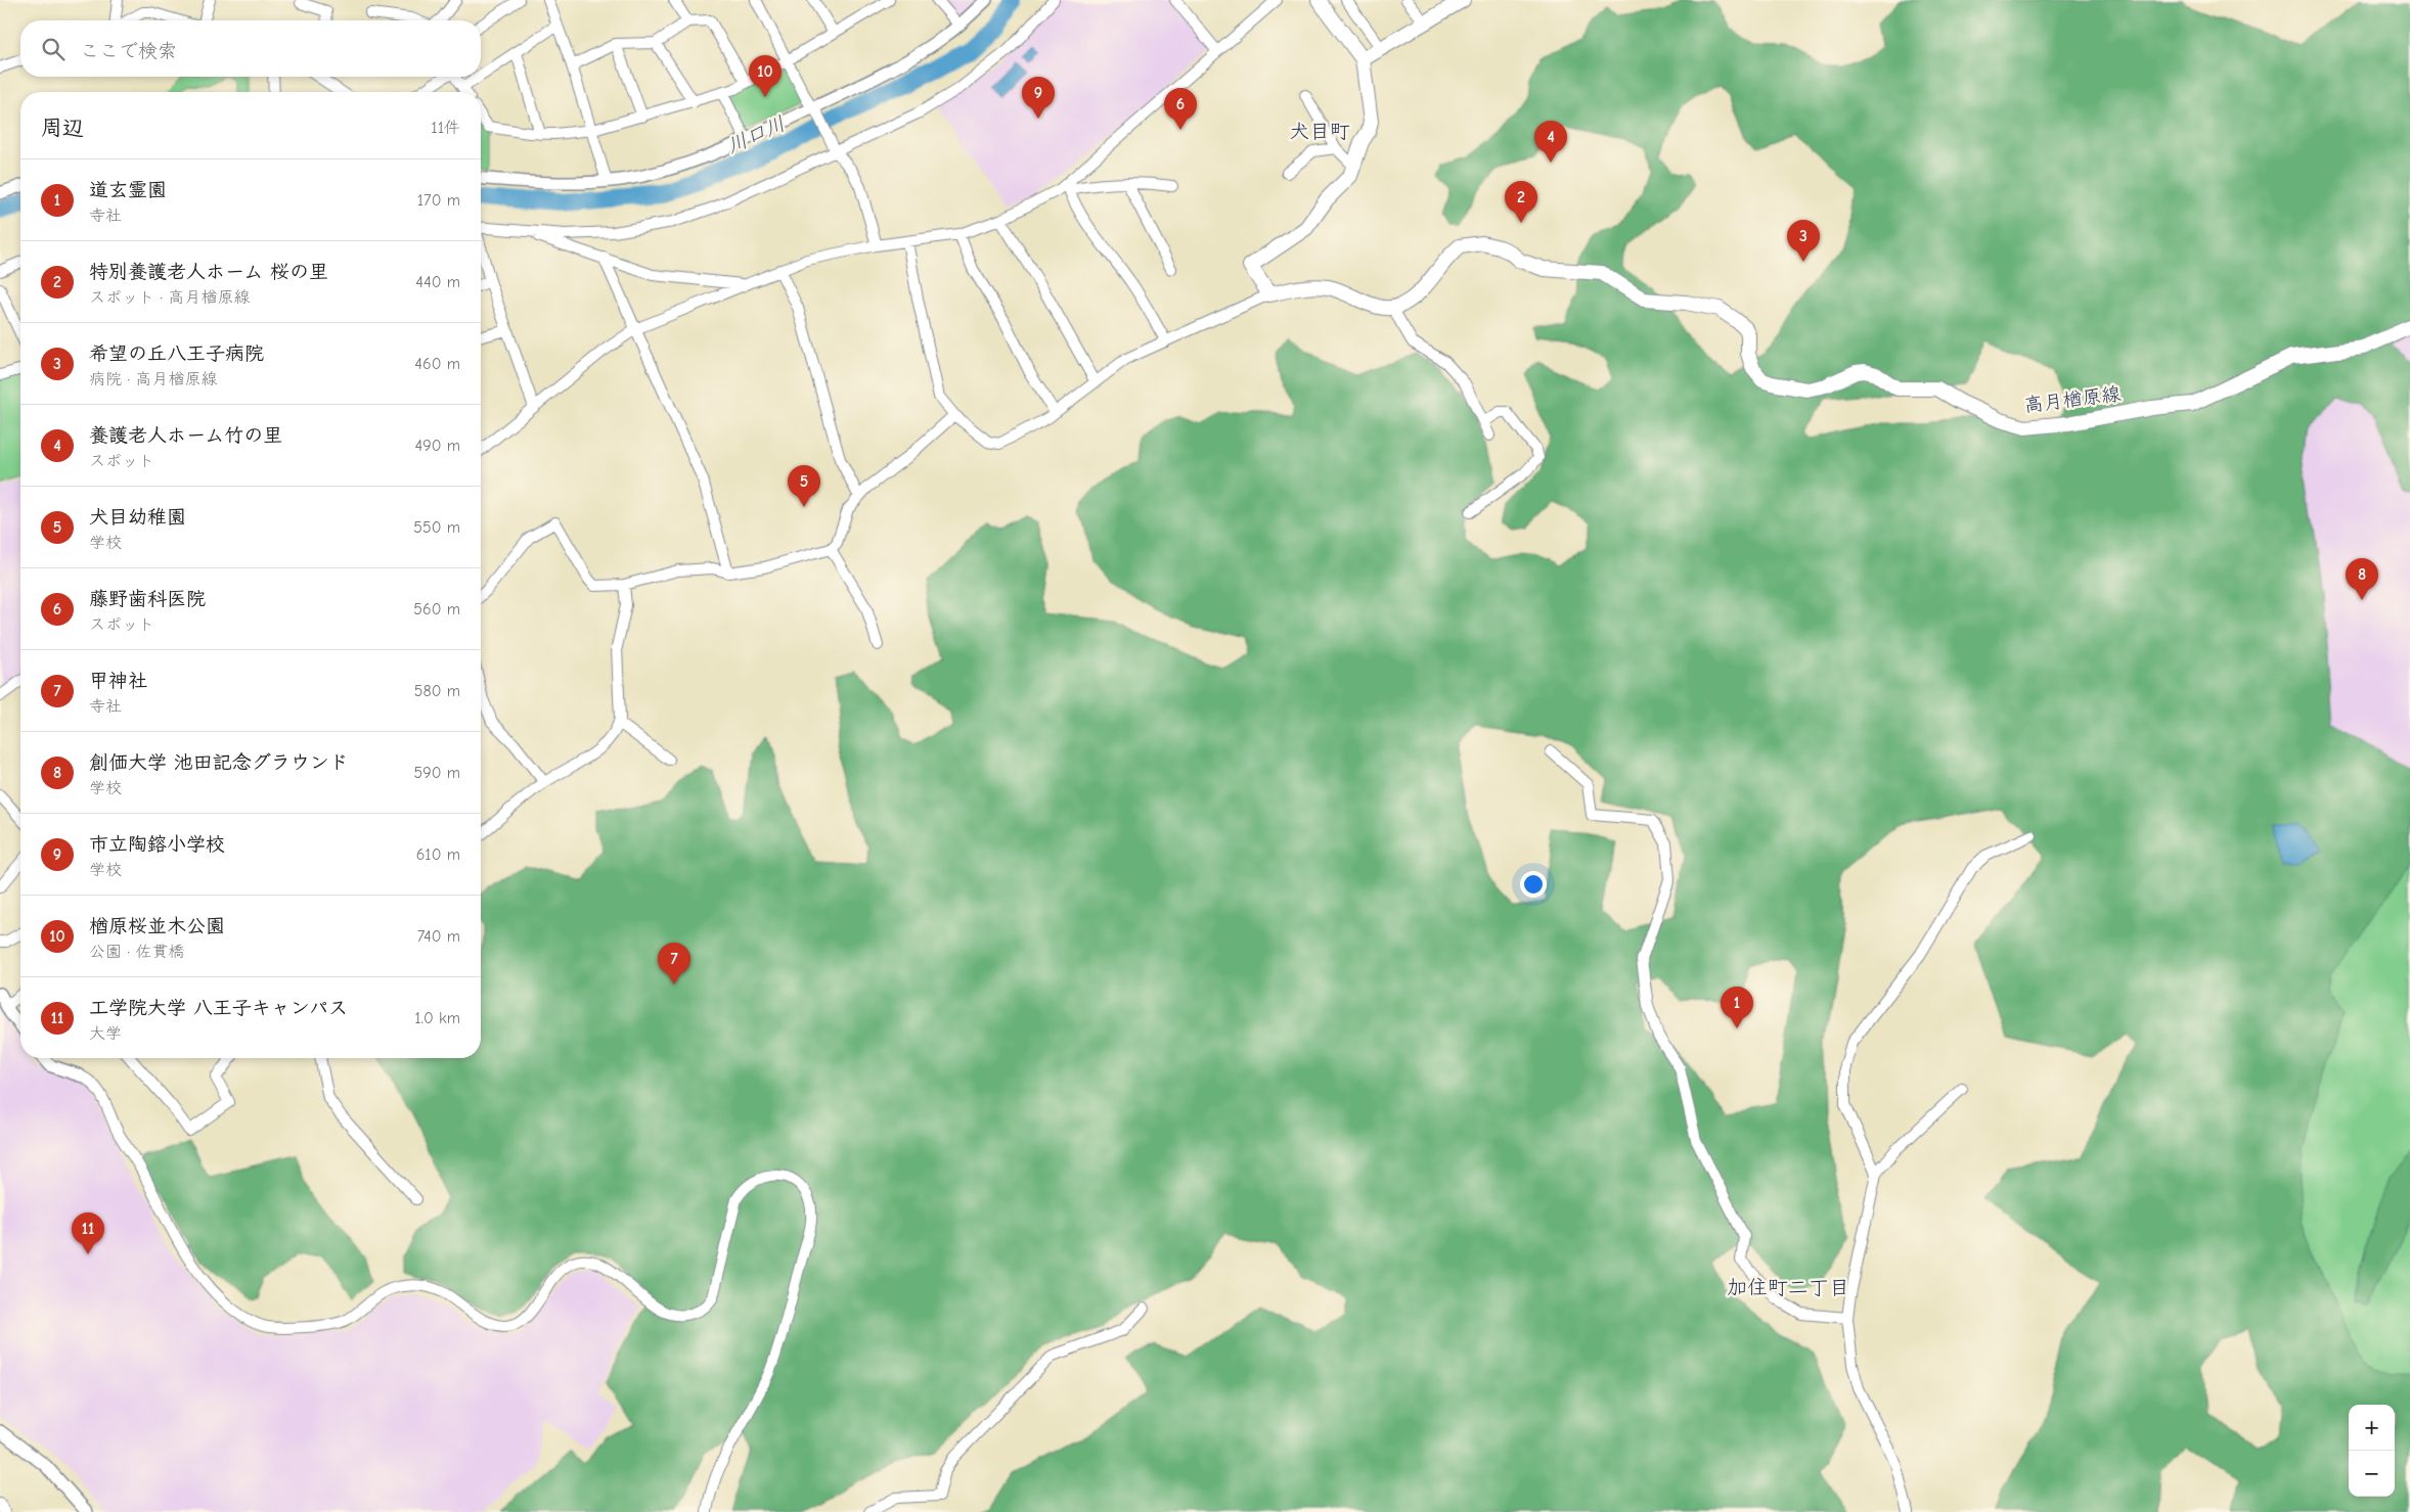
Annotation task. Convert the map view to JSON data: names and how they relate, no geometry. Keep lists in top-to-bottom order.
{
  "streets": {
    "main road": ["高月楢原線"]
  },
  "districts": ["犬目町", "加住町二丁目"],
  "water": ["川口川"],
  "page": {
    "search": "ここで検索",
    "pins": [
      "10",
      "9",
      "6",
      "4",
      "2",
      "3",
      "5",
      "8",
      "7",
      "1",
      "11"
    ],
    "heading": ["周辺", "11件"],
    "list": [
      {
        "mark": "1",
        "name": "道玄霊園",
        "note": "寺社",
        "value": "170 m"
      },
      {
        "mark": "2",
        "name": "特別養護老人ホーム 桜の里",
        "note": "スポット · 高月楢原線",
        "value": "440 m"
      },
      {
        "mark": "3",
        "name": "希望の丘八王子病院",
        "note": "病院 · 高月楢原線",
        "value": "460 m"
      },
      {
        "mark": "4",
        "name": "養護老人ホーム竹の里",
        "note": "スポット",
        "value": "490 m"
      },
      {
        "mark": "5",
        "name": "犬目幼稚園",
        "note": "学校",
        "value": "550 m"
      },
      {
        "mark": "6",
        "name": "藤野歯科医院",
        "note": "スポット",
        "value": "560 m"
      },
      {
        "mark": "7",
        "name": "甲神社",
        "note": "寺社",
        "value": "580 m"
      },
      {
        "mark": "8",
        "name": "創価大学 池田記念グラウンド",
        "note": "学校",
        "value": "590 m"
      },
      {
        "mark": "9",
        "name": "市立陶鎔小学校",
        "note": "学校",
        "value": "610 m"
      },
      {
        "mark": "10",
        "name": "楢原桜並木公園",
        "note": "公園 · 佐貫橋",
        "value": "740 m"
      },
      {
        "mark": "11",
        "name": "工学院大学 八王子キャンパス",
        "note": "大学",
        "value": "1.0 km"
      }
    ],
    "map_buttons": ["+", "−"]
  }
}
